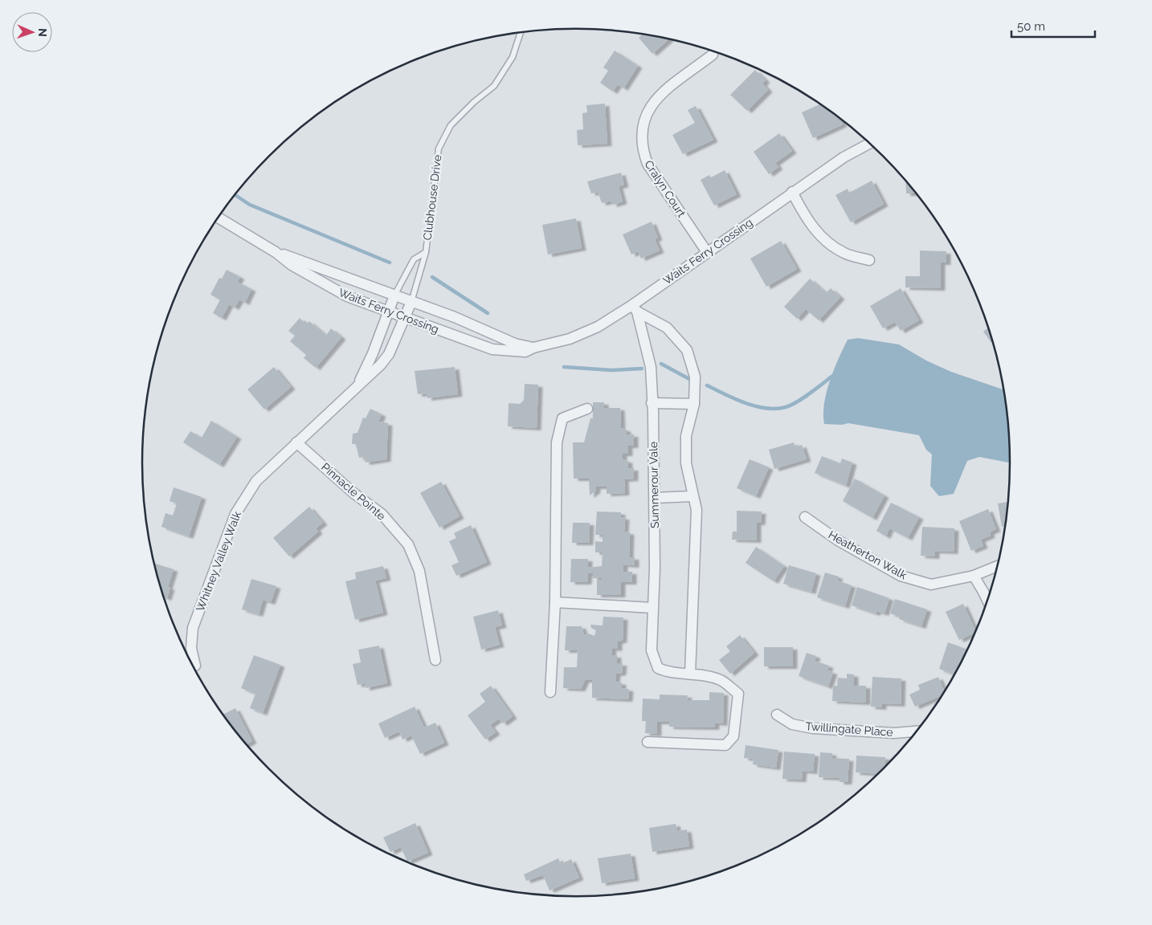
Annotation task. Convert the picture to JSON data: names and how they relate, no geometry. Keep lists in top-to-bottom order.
{
  "streets": {
    "street": [
      "Cralyn Court",
      "Waits Ferry Crossing",
      "Summerour Vale",
      "Pinnacle Pointe",
      "Heatherton Walk",
      "Whitney Valley Walk",
      "Twillingate Place"
    ],
    "lane": ["Clubhouse Drive"]
  },
  "crossings": [
    ["Cralyn Court", "Waits Ferry Crossing"],
    ["Clubhouse Drive", "Waits Ferry Crossing"],
    ["Clubhouse Drive", "Whitney Valley Walk"],
    ["Waits Ferry Crossing", "Summerour Vale"],
    ["Waits Ferry Crossing", "Whitney Valley Walk"],
    ["Pinnacle Pointe", "Whitney Valley Walk"]
  ],
  "scale_bar": "50 m",
  "north": "right"
}
